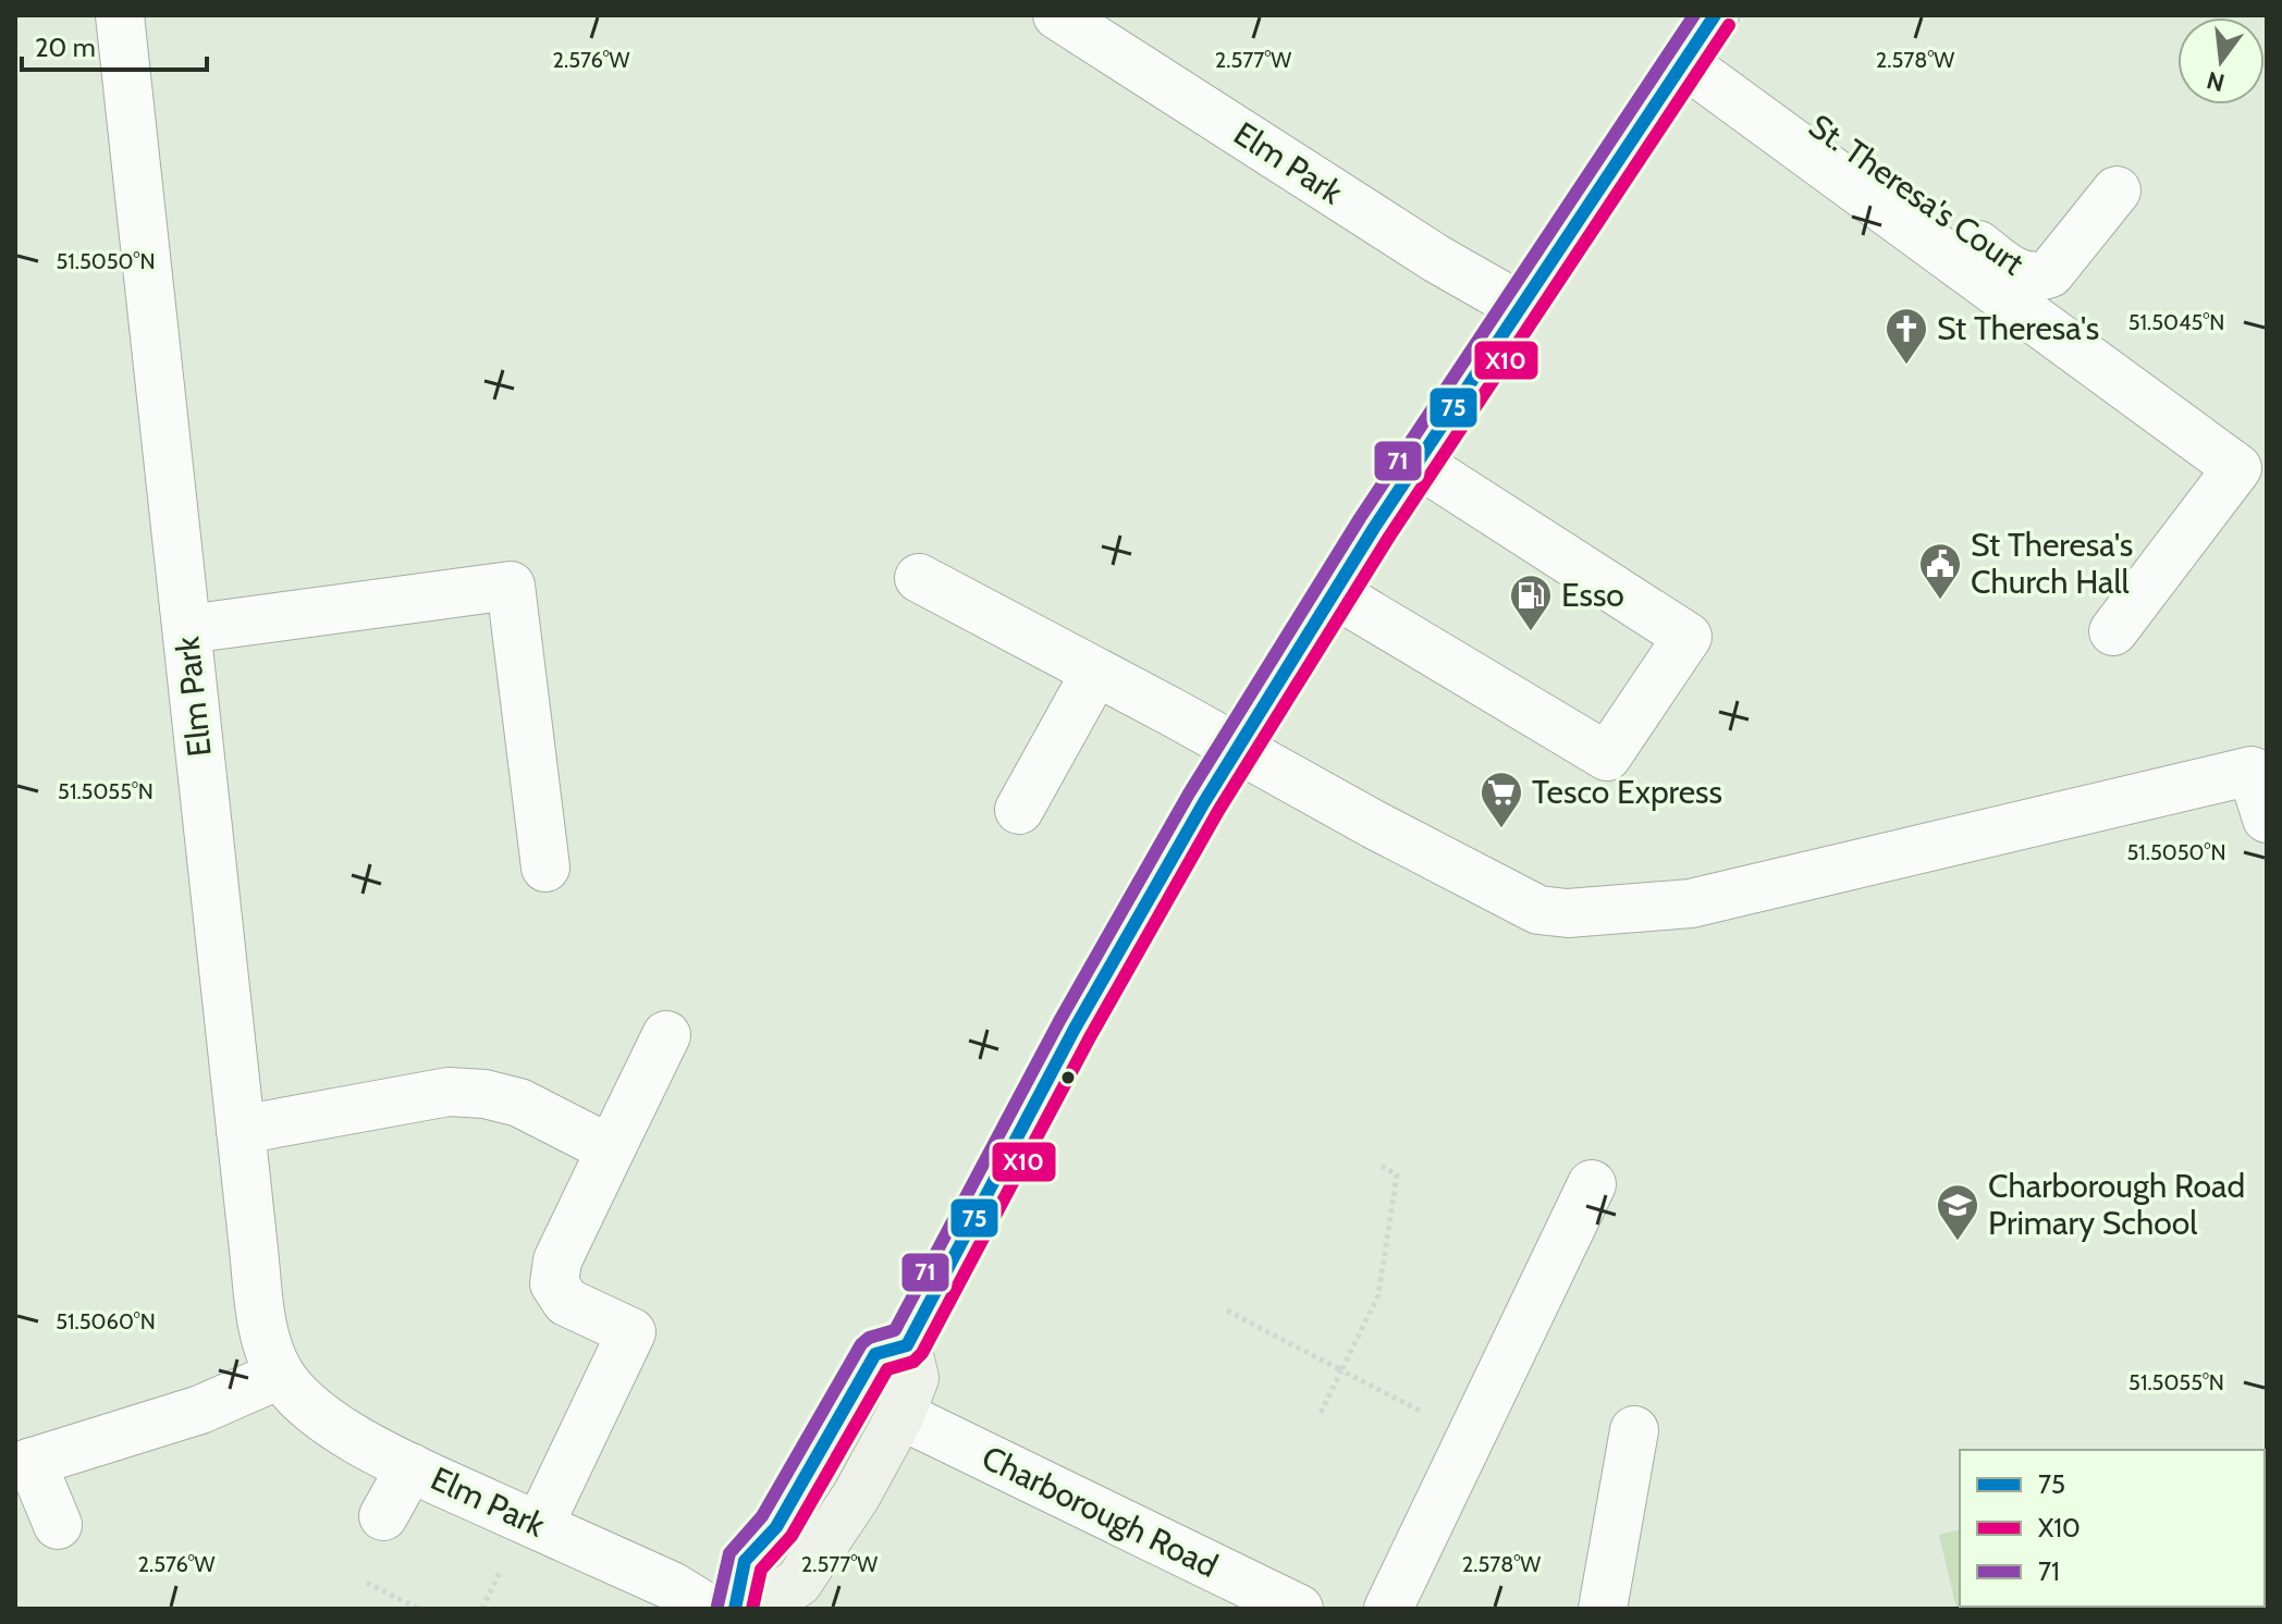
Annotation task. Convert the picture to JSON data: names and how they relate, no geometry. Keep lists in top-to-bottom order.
{
  "streets": {
    "street": ["Elm Park", "St. Theresa's Court", "Charborough Road"]
  },
  "places": {
    "church": ["St Theresa's"],
    "public building": ["St Theresa's Church Hall"],
    "fuel station": ["Esso"],
    "supermarket": ["Tesco Express"],
    "school or university": ["Charborough Road Primary School"]
  },
  "lines": ["transit line 75", "transit line 71", "transit line X10"],
  "legend": ["75", "X10", "71"],
  "scale_bar": "20 m",
  "north": "bottom",
  "coordinates": [
    "2.576°W",
    "2.577°W",
    "2.578°W",
    "51.5050°N",
    "51.5045°N",
    "51.5055°N",
    "51.5060°N"
  ]
}
